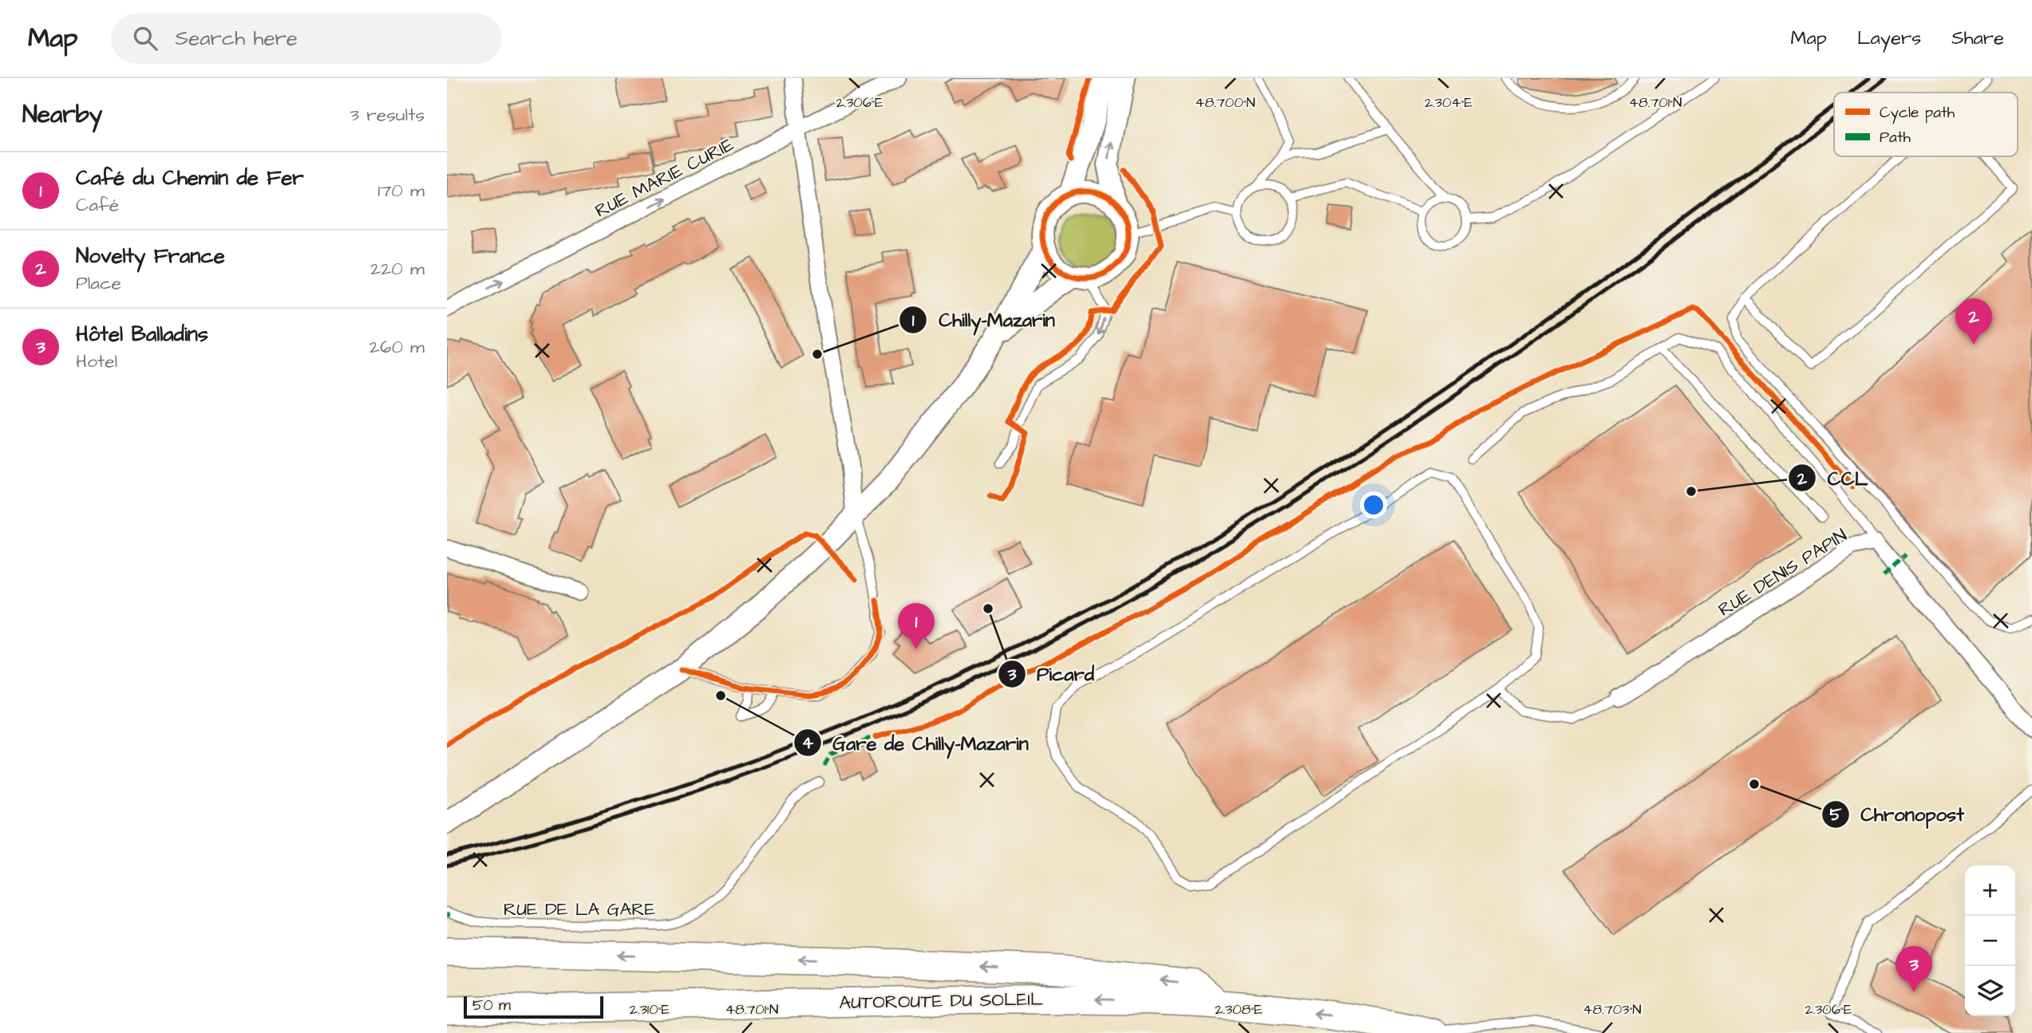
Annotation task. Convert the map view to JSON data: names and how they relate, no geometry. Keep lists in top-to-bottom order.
{
  "streets": {
    "highway": ["AUTOROUTE DU SOLEIL"],
    "street": ["RUE MARIE CURIE", "RUE DENIS PAPIN"],
    "lane": ["RUE DE LA GARE"]
  },
  "one_way": ["RUE MARIE CURIE"],
  "places": [
    "Chilly-Mazarin",
    "CCL",
    "Picard",
    "Gare de Chilly-Mazarin",
    "Chronopost"
  ],
  "legend": ["Cycle path", "Path"],
  "scale_bar": "50 m",
  "page": {
    "header": "Map",
    "search": "Search here",
    "nav": ["Map", "Layers", "Share"],
    "heading": ["Nearby", "3 results"],
    "list": [
      {
        "mark": "1",
        "name": "Café du Chemin de Fer",
        "note": "Café",
        "value": "170 m"
      },
      {
        "mark": "2",
        "name": "Novelty France",
        "note": "Place",
        "value": "220 m"
      },
      {
        "mark": "3",
        "name": "Hôtel Balladins",
        "note": "Hotel",
        "value": "260 m"
      }
    ],
    "pins": ["2", "1", "3"],
    "map_buttons": ["+", "−"],
    "scale": "50 m"
  },
  "coordinates": [
    "2.306°E",
    "2.304°E",
    "48.700°N",
    "48.701°N",
    "48.703°N",
    "2.310°E",
    "2.308°E"
  ]
}
